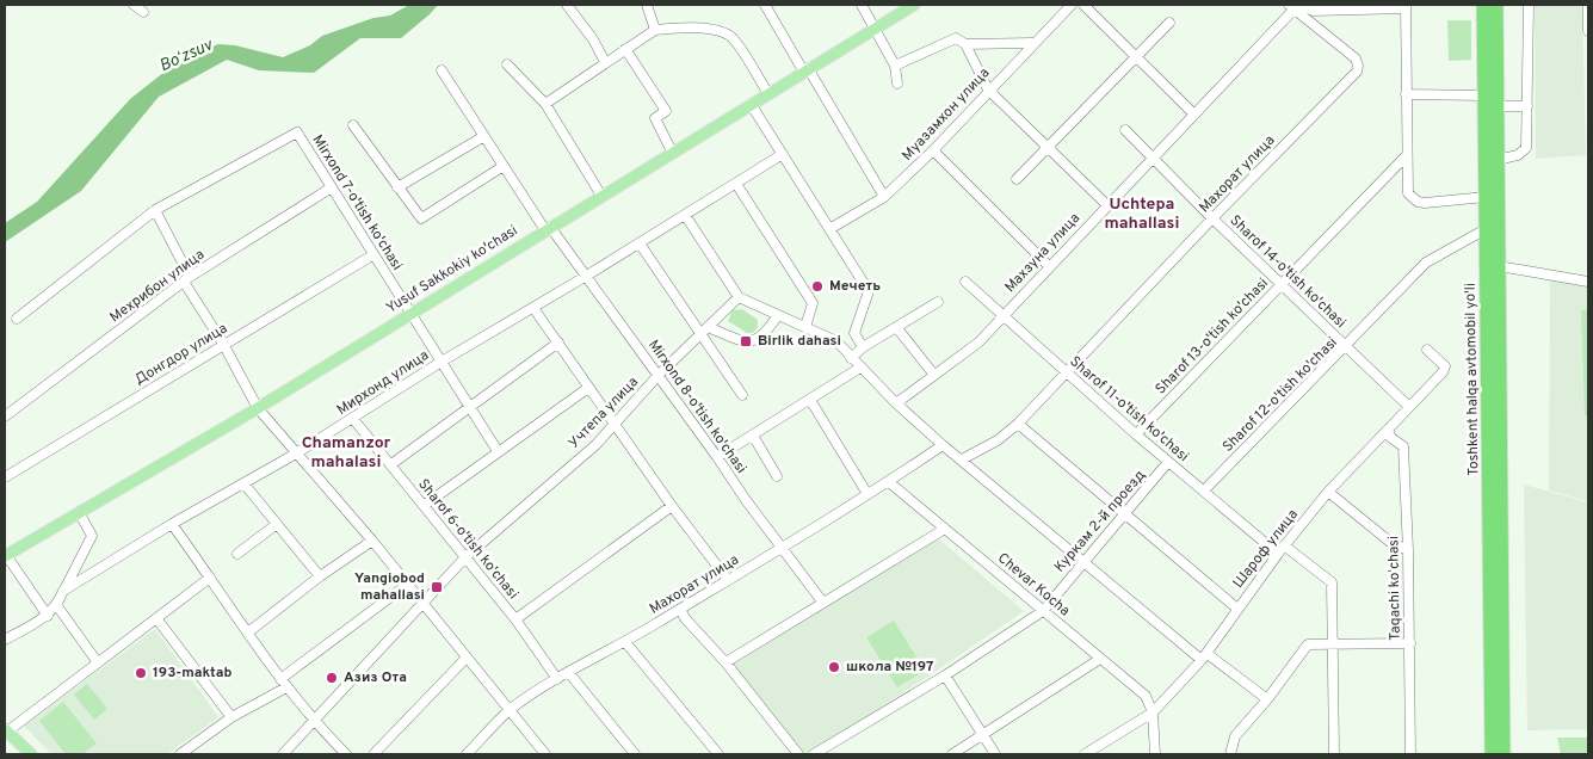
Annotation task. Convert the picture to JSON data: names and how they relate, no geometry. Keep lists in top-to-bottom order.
{
  "streets": {
    "highway": ["Toshkent halqa avtomobil yo'li"],
    "main road": ["Yusuf Sakkokiy ko'chasi"],
    "street": [
      "Муазамхон улица",
      "Махорат улица",
      "Mirxond 7-o'tish ko'chasi",
      "Махзуна улица",
      "Sharof 14-o'tish ko'chasi",
      "Мехрибон улица",
      "Sharof 13-o'tish ko'chasi",
      "Донгдор улица",
      "Мирхонд улица",
      "Sharof 12-o'tish ko'chasi",
      "Mirxond 8-o'tish ko'chasi",
      "Sharof 11-o'tish ko'chasi",
      "Учтепа улица",
      "Куркам 2-й проезд",
      "Sharof 6-o'tish ko'chasi",
      "Шароф улица",
      "Chevar Kocha",
      "Taqachi koʻchasi"
    ]
  },
  "crossings": [
    ["Махорат улица", "Махзуна улица"],
    ["Махорат улица", "Sharof 14-o'tish ko'chasi"],
    ["Махорат улица", "Mirxond 8-o'tish ko'chasi"],
    ["Махорат улица", "Sharof 11-o'tish ko'chasi"],
    ["Махорат улица", "Sharof 6-o'tish ko'chasi"],
    ["Махорат улица", "Chevar Kocha"],
    ["Mirxond 7-o'tish ko'chasi", "Yusuf Sakkokiy ko'chasi"],
    ["Mirxond 7-o'tish ko'chasi", "Мехрибон улица"],
    ["Mirxond 7-o'tish ko'chasi", "Донгдор улица"],
    ["Mirxond 7-o'tish ko'chasi", "Мирхонд улица"],
    ["Махзуна улица", "Sharof 14-o'tish ko'chasi"],
    ["Махзуна улица", "Sharof 11-o'tish ko'chasi"],
    ["Yusuf Sakkokiy ko'chasi", "Mirxond 8-o'tish ko'chasi"],
    ["Sharof 14-o'tish ko'chasi", "Sharof 13-o'tish ko'chasi"],
    ["Sharof 14-o'tish ko'chasi", "Sharof 12-o'tish ko'chasi"],
    ["Sharof 14-o'tish ko'chasi", "Шароф улица"],
    ["Sharof 13-o'tish ko'chasi", "Sharof 11-o'tish ko'chasi"],
    ["Toshkent halqa avtomobil yo'li", "Sharof 12-o'tish ko'chasi"],
    ["Мирхонд улица", "Mirxond 8-o'tish ko'chasi"],
    ["Мирхонд улица", "Sharof 6-o'tish ko'chasi"],
    ["Sharof 12-o'tish ko'chasi", "Sharof 11-o'tish ko'chasi"],
    ["Mirxond 8-o'tish ko'chasi", "Учтепа улица"],
    ["Sharof 11-o'tish ko'chasi", "Куркам 2-й проезд"],
    ["Sharof 11-o'tish ko'chasi", "Шароф улица"],
    ["Учтепа улица", "Sharof 6-o'tish ko'chasi"],
    ["Куркам 2-й проезд", "Chevar Kocha"],
    ["Шароф улица", "Chevar Kocha"],
    ["Шароф улица", "Taqachi koʻchasi"]
  ],
  "districts": ["Uchtepa mahallasi", "Chamanzor mahalasi"],
  "water": ["Boʻzsuv"],
  "places": {
    "other": [
      "Мечеть",
      "школа №197",
      "193-maktab",
      "Азиз Ота"
    ],
    "transit": ["Birlik dahasi", "Yangiobod mahallasi"]
  }
}
